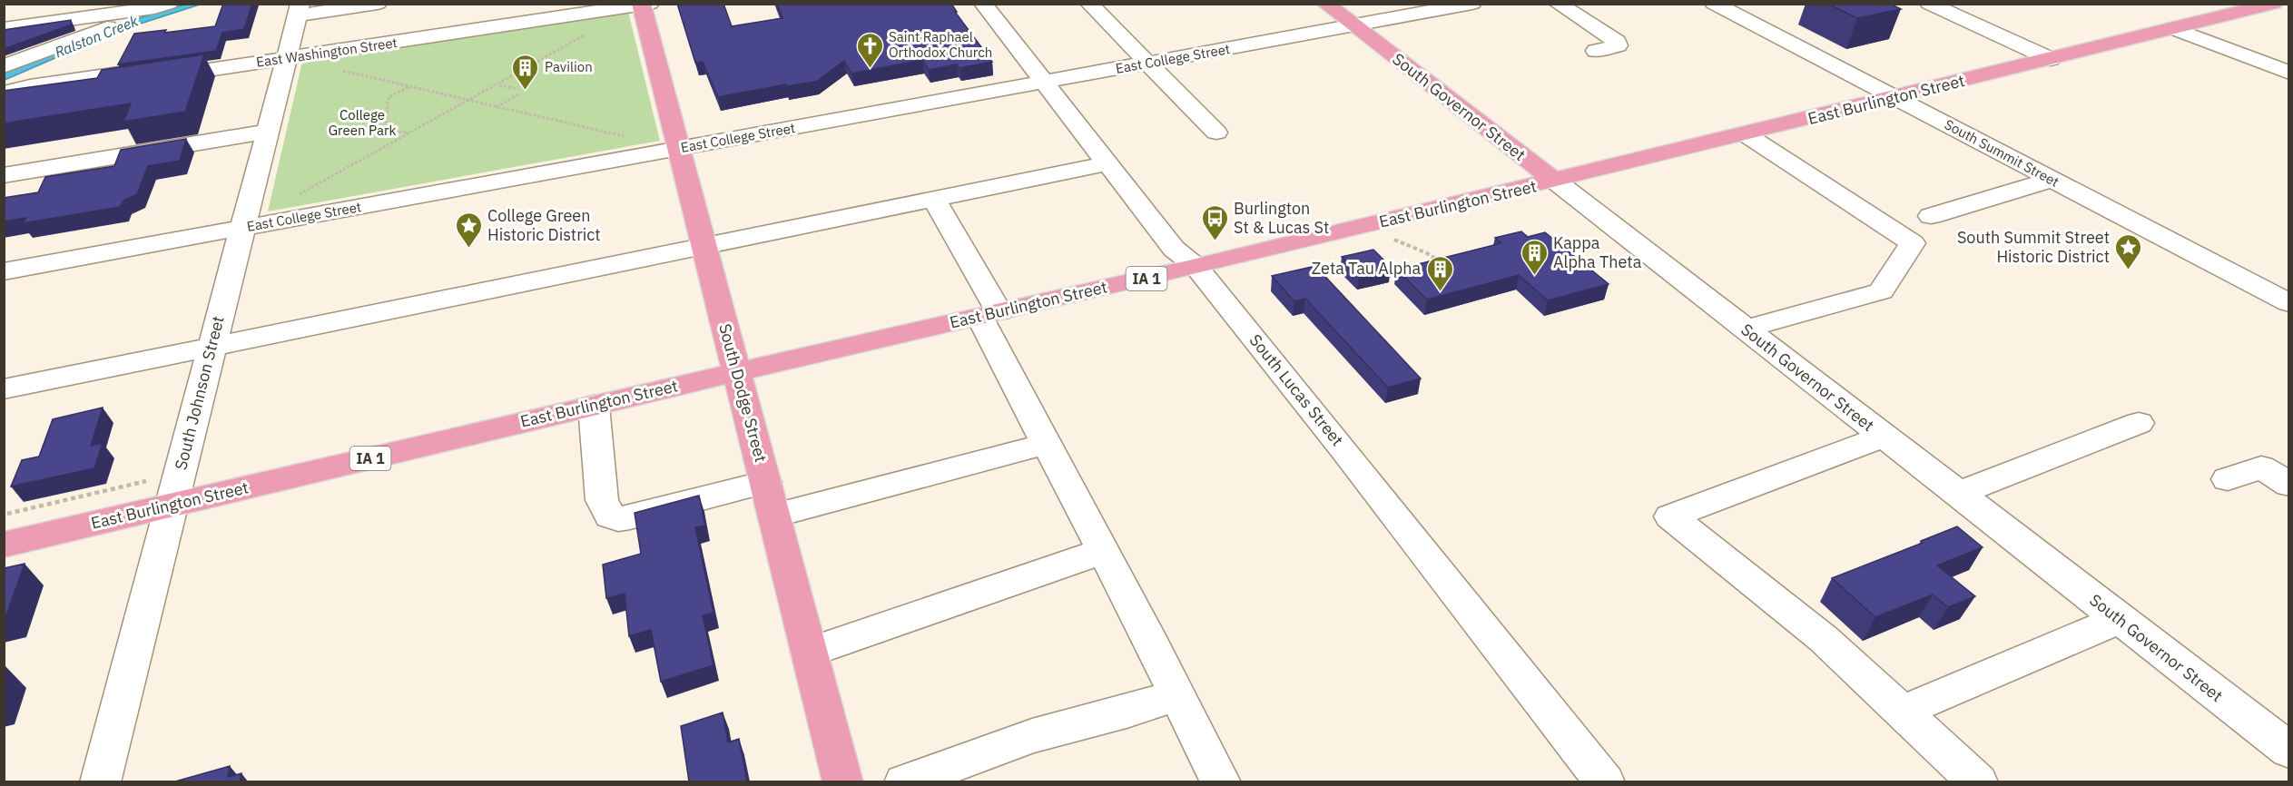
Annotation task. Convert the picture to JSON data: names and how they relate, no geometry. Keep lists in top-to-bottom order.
{
  "streets": {
    "main road": [
      "East Burlington Street",
      "South Governor Street",
      "IA 1",
      "South Dodge Street"
    ],
    "street": [
      "East Washington Street",
      "East College Street",
      "South Summit Street",
      "South Lucas Street",
      "South Johnson Street"
    ]
  },
  "crossings": [
    ["East Washington Street", "South Johnson Street"],
    ["East Washington Street", "South Dodge Street"],
    ["East College Street", "South Governor Street"],
    ["East College Street", "South Lucas Street"],
    ["East College Street", "South Johnson Street"],
    ["East College Street", "South Dodge Street"],
    ["East Burlington Street", "South Governor Street"],
    ["East Burlington Street", "South Summit Street"],
    ["East Burlington Street", "South Lucas Street"],
    ["East Burlington Street", "South Johnson Street"],
    ["East Burlington Street", "South Dodge Street"]
  ],
  "water": ["Ralston Creek"],
  "parks": ["College Green Park"],
  "places": {
    "church": ["Saint Raphael Orthodox Church"],
    "building": ["Pavilion", "Kappa Alpha Theta", "Zeta Tau Alpha"],
    "bus stop": ["Burlington St & Lucas St"],
    "place": ["College Green Historic District", "South Summit Street Historic District"]
  }
}
